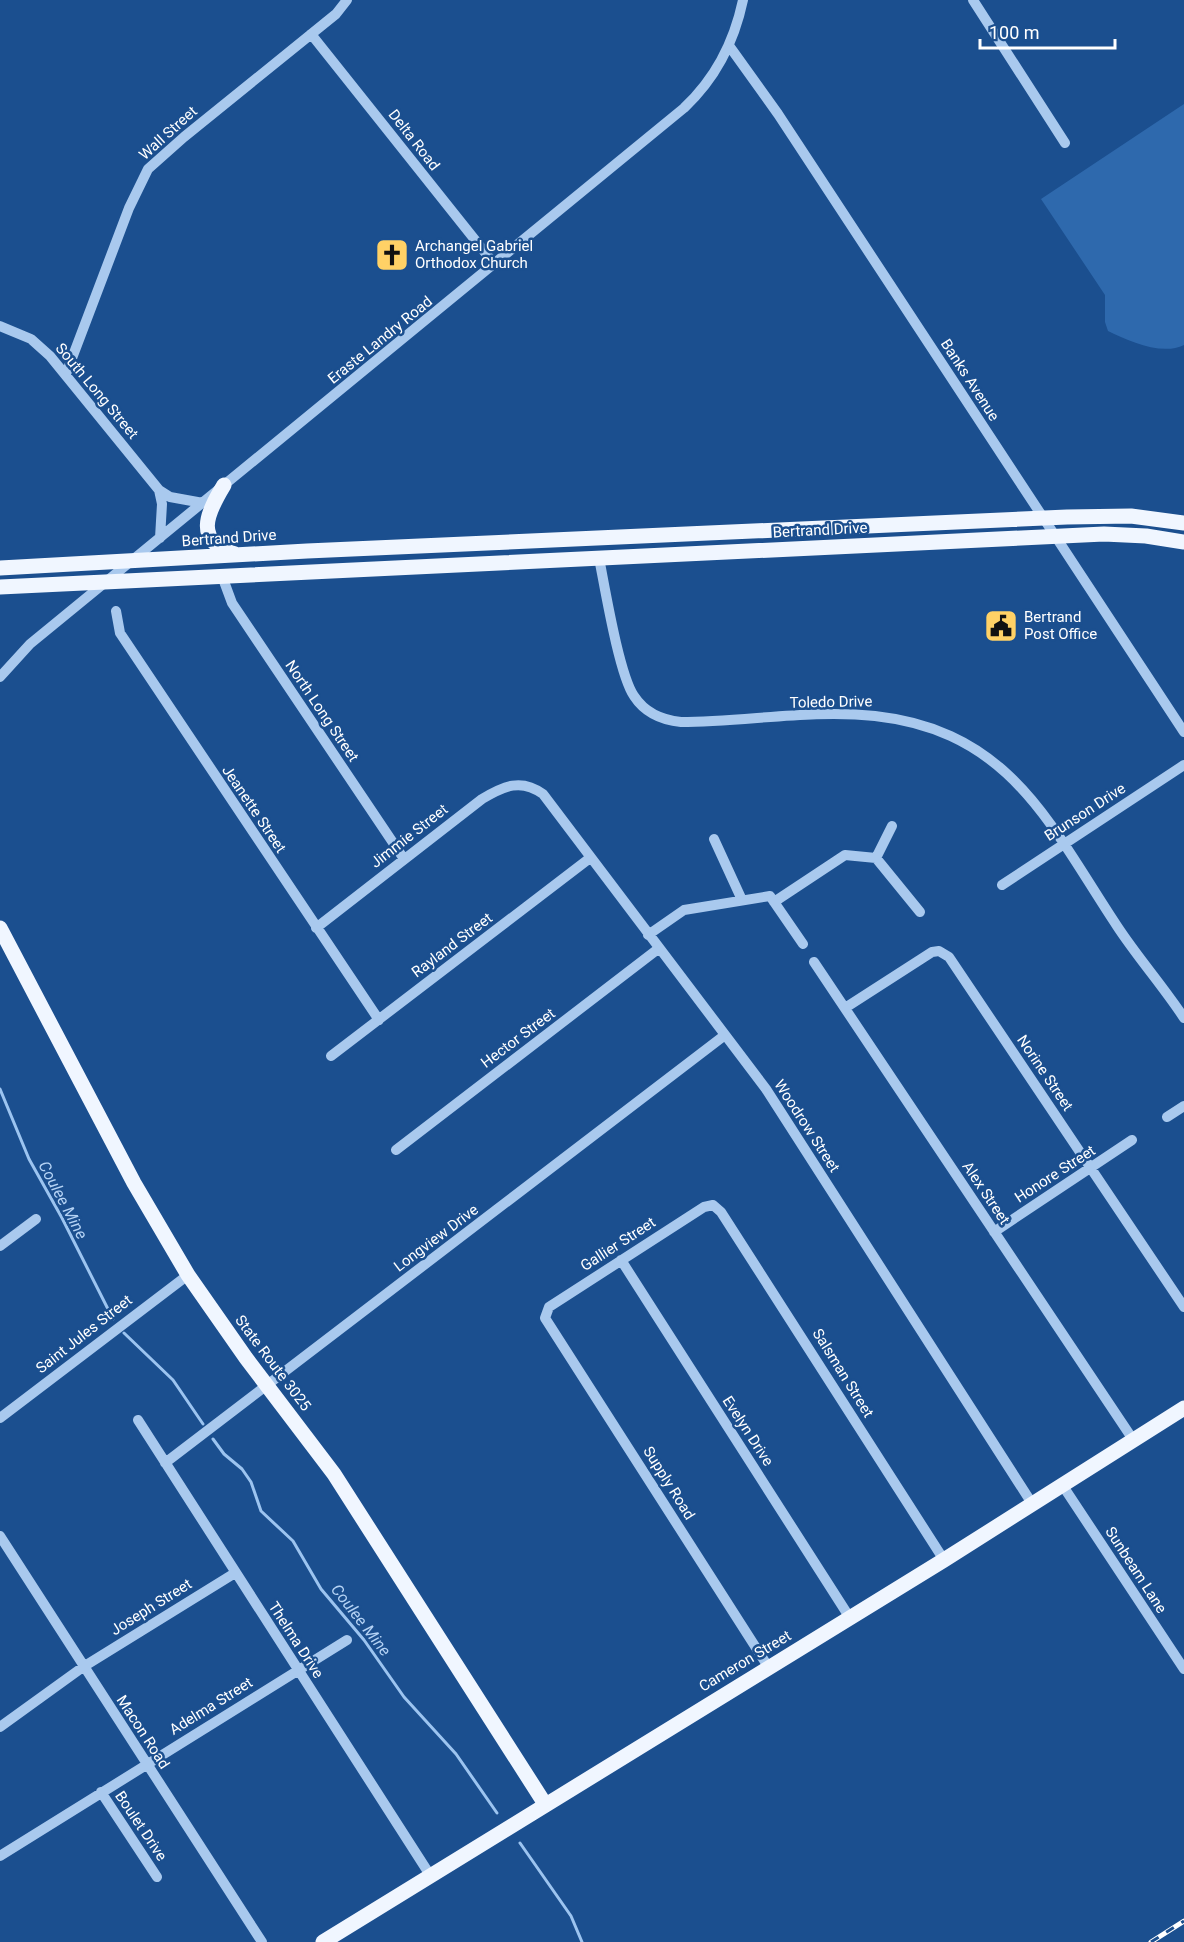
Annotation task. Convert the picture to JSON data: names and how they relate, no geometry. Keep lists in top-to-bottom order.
{
  "streets": {
    "main road": ["Bertrand Drive", "State Route 3025", "Cameron Street"],
    "street": [
      "Wall Street",
      "Delta Road",
      "Eraste Landry Road",
      "Banks Avenue",
      "South Long Street",
      "Toledo Drive",
      "North Long Street",
      "Jeanette Street",
      "Brunson Drive",
      "Jimmie Street",
      "Rayland Street",
      "Hector Street",
      "Norine Street",
      "Woodrow Street",
      "Honore Street",
      "Alex Street",
      "Longview Drive",
      "Gallier Street",
      "Saint Jules Street",
      "Salsman Street",
      "Evelyn Drive",
      "Supply Road",
      "Sunbeam Lane",
      "Joseph Street",
      "Thelma Drive",
      "Adelma Street",
      "Macon Road",
      "Boulet Drive"
    ]
  },
  "crossings": [
    ["Wall Street", "Delta Road"],
    ["Wall Street", "South Long Street"],
    ["Delta Road", "Eraste Landry Road"],
    ["Eraste Landry Road", "Banks Avenue"],
    ["Eraste Landry Road", "Bertrand Drive"],
    ["Banks Avenue", "Bertrand Drive"],
    ["Bertrand Drive", "Toledo Drive"],
    ["Bertrand Drive", "North Long Street"],
    ["Toledo Drive", "Brunson Drive"],
    ["North Long Street", "Jimmie Street"],
    ["Jeanette Street", "Jimmie Street"],
    ["Jeanette Street", "Rayland Street"],
    ["Jimmie Street", "Woodrow Street"],
    ["Rayland Street", "Woodrow Street"],
    ["Hector Street", "Woodrow Street"],
    ["Norine Street", "Honore Street"],
    ["Norine Street", "Alex Street"],
    ["Woodrow Street", "Longview Drive"],
    ["Woodrow Street", "Cameron Street"],
    ["Honore Street", "Alex Street"],
    ["Alex Street", "Cameron Street"],
    ["Longview Drive", "State Route 3025"],
    ["Longview Drive", "Thelma Drive"],
    ["Gallier Street", "Salsman Street"],
    ["Gallier Street", "Evelyn Drive"],
    ["Gallier Street", "Supply Road"],
    ["Saint Jules Street", "State Route 3025"],
    ["State Route 3025", "Cameron Street"],
    ["Salsman Street", "Cameron Street"],
    ["Evelyn Drive", "Cameron Street"],
    ["Supply Road", "Cameron Street"],
    ["Sunbeam Lane", "Cameron Street"],
    ["Joseph Street", "Thelma Drive"],
    ["Joseph Street", "Macon Road"],
    ["Thelma Drive", "Cameron Street"],
    ["Thelma Drive", "Adelma Street"],
    ["Adelma Street", "Macon Road"],
    ["Adelma Street", "Boulet Drive"]
  ],
  "water": ["Coulee Mine"],
  "places": {
    "church": ["Archangel Gabriel Orthodox Church"],
    "public building": ["Bertrand Post Office"]
  },
  "scale_bar": "100 m"
}
